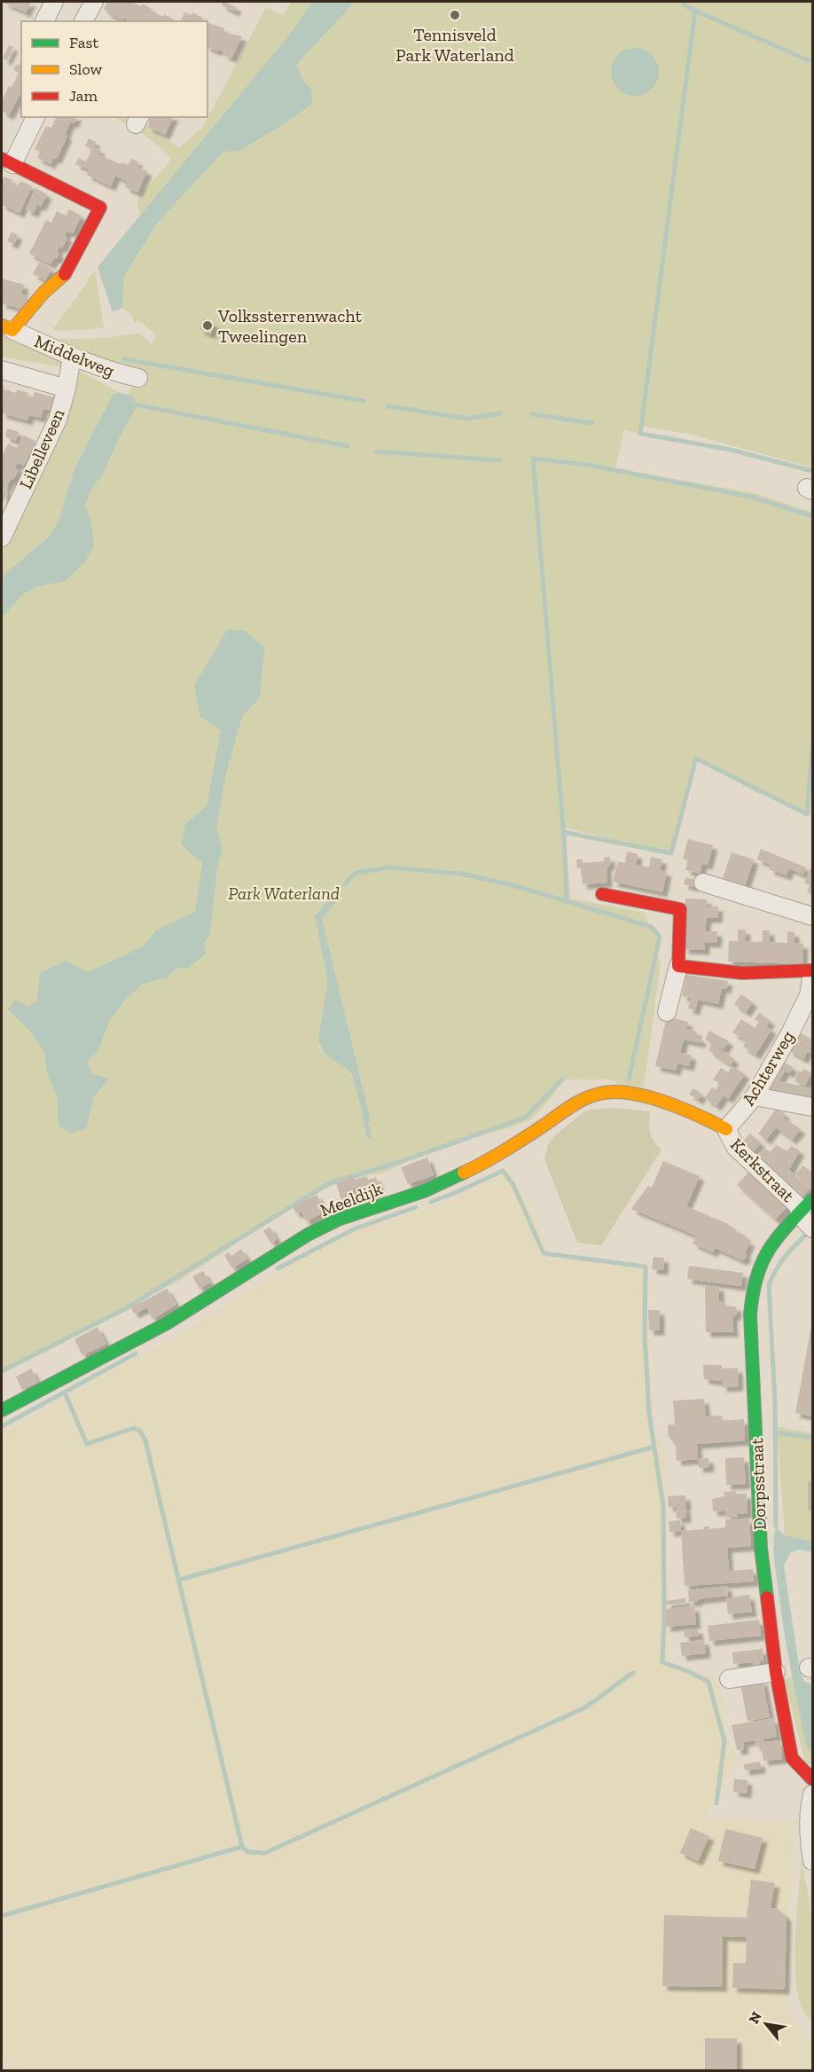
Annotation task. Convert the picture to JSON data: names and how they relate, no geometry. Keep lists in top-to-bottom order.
{
  "streets": {
    "street": [
      "Middelweg",
      "Libelleveen",
      "Achterweg",
      "Kerkstraat",
      "Meeldijk",
      "Dorpsstraat"
    ]
  },
  "crossings": [
    ["Middelweg", "Libelleveen"],
    ["Achterweg", "Kerkstraat"],
    ["Achterweg", "Meeldijk"],
    ["Kerkstraat", "Meeldijk"],
    ["Kerkstraat", "Dorpsstraat"]
  ],
  "parks": ["Park Waterland"],
  "places": ["Tennisveld Park Waterland", "Volkssterrenwacht Tweelingen"],
  "legend": ["Fast", "Slow", "Jam"],
  "north": "top left"
}
